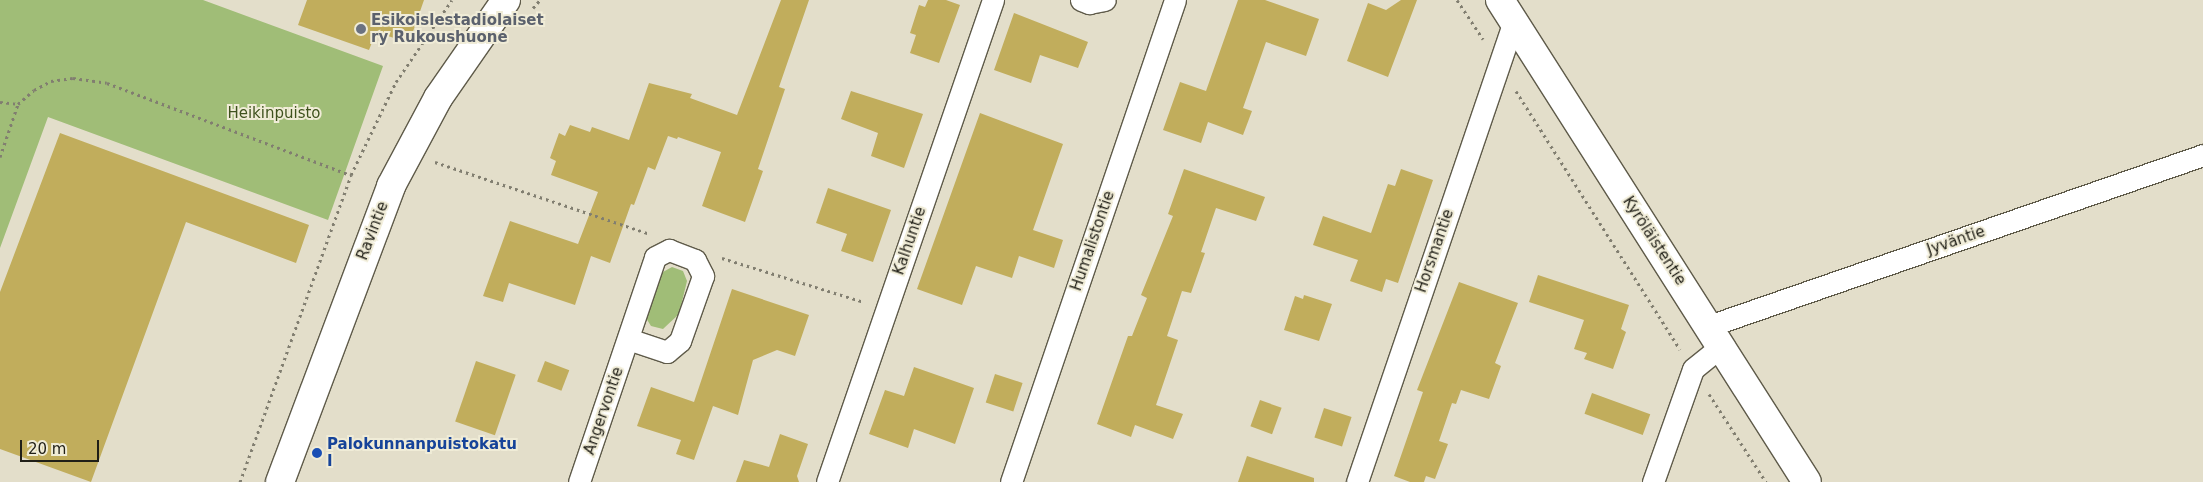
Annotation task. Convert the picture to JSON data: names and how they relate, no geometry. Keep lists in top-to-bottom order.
{
  "streets": {
    "main road": ["Ravintie", "Kyröläistentie"],
    "street": [
      "Kalhuntie",
      "Humalistontie",
      "Jyväntie",
      "Horsmantie",
      "Angervontie"
    ]
  },
  "crossings": [
    ["Kyröläistentie", "Jyväntie"],
    ["Kyröläistentie", "Horsmantie"]
  ],
  "parks": ["Heikinpuisto"],
  "places": ["Esikoislestadiolaiset ry Rukoushuone", "Palokunnanpuistokatu I"],
  "scale_bar": "20 m"
}
